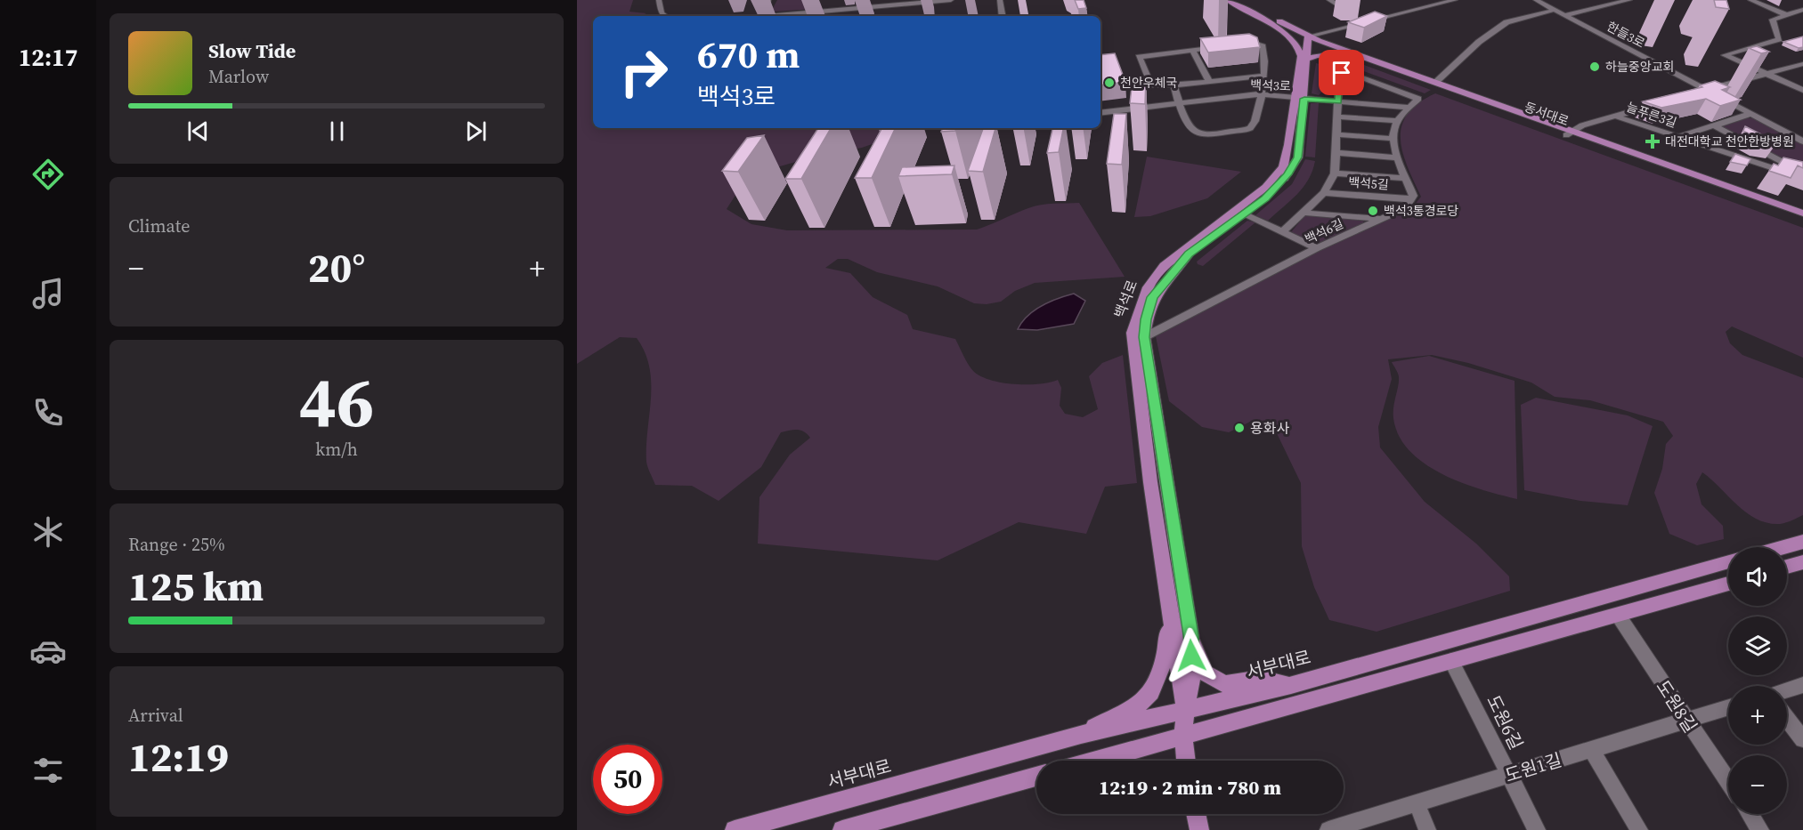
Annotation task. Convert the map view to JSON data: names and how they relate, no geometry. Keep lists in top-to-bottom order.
{
  "streets": {
    "main road": ["동서대로", "백석로", "서부대로"],
    "street": [
      "한들3로",
      "백석3로",
      "늘푸른3길",
      "백석5길",
      "백석6길",
      "도원8길",
      "도원6길",
      "도원1길"
    ]
  },
  "crossings": [
    ["한들3로", "늘푸른3길"],
    ["백석3로", "백석5길"],
    ["백석3로", "백석로"],
    ["동서대로", "백석로"],
    ["백석5길", "백석6길"],
    ["백석6길", "백석로"],
    ["백석로", "서부대로"],
    ["도원8길", "도원1길"],
    ["도원6길", "도원1길"]
  ],
  "places": {
    "other": [
      "하늘중앙교회",
      "천안우체국",
      "백석3통경로당",
      "용화사"
    ],
    "health": ["대전대학교 천안한방병원"]
  },
  "page": {
    "tabs": "12:17",
    "turn": ["670 m", "백석3로"],
    "song": ["Slow Tide", "Marlow"],
    "tile": [
      "Climate",
      ["46", "km/h"],
      ["Range · 25%", "125 km"],
      ["Arrival", "12:19"]
    ],
    "heat": ["−", "20°", "+"],
    "map_buttons": ["+", "−"],
    "limit": "50",
    "trip": "12:19 · 2 min · 780 m"
  }
}
